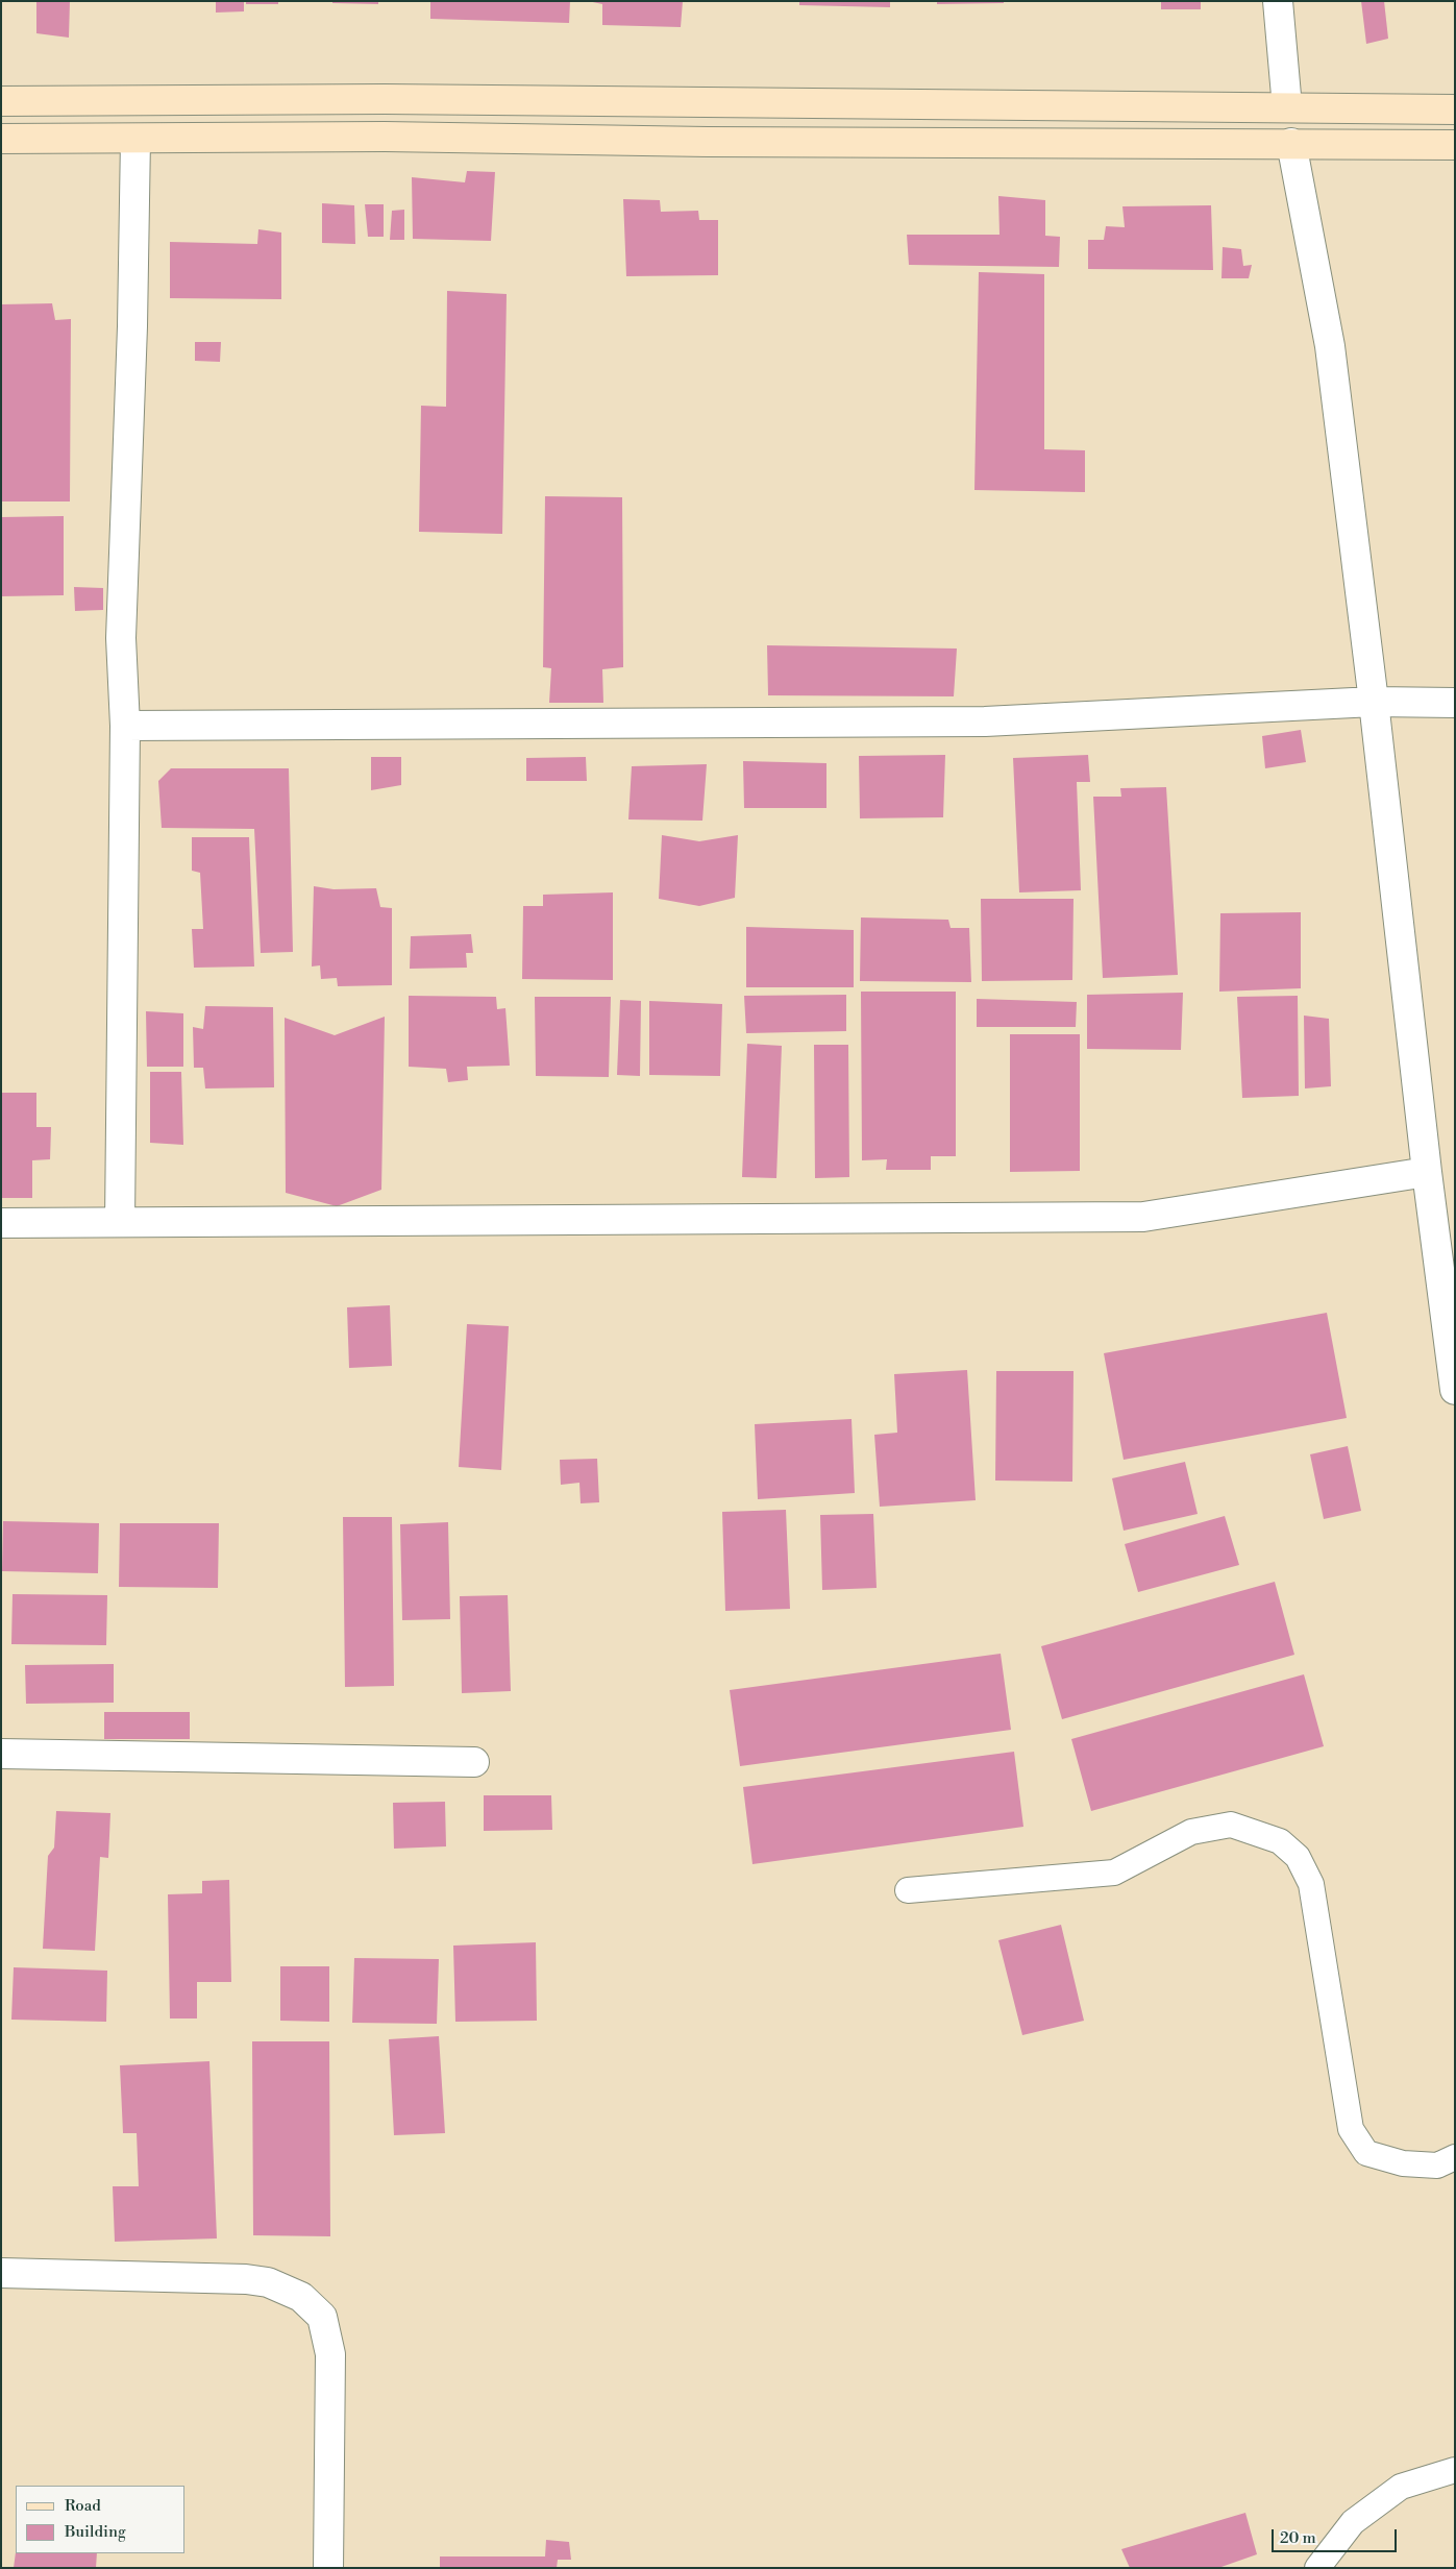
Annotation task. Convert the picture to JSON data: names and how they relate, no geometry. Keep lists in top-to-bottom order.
{
  "legend": ["Road", "Building"],
  "scale_bar": "20 m"
}
